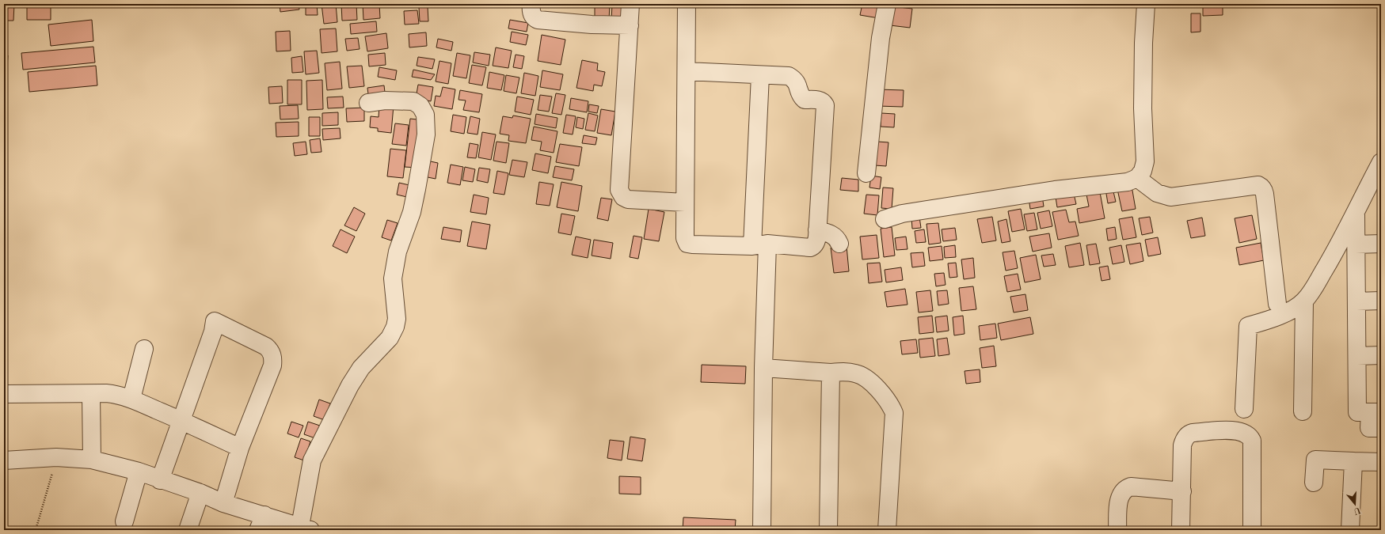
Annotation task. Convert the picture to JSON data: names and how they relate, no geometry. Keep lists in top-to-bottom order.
{
  "north": "bottom"
}
